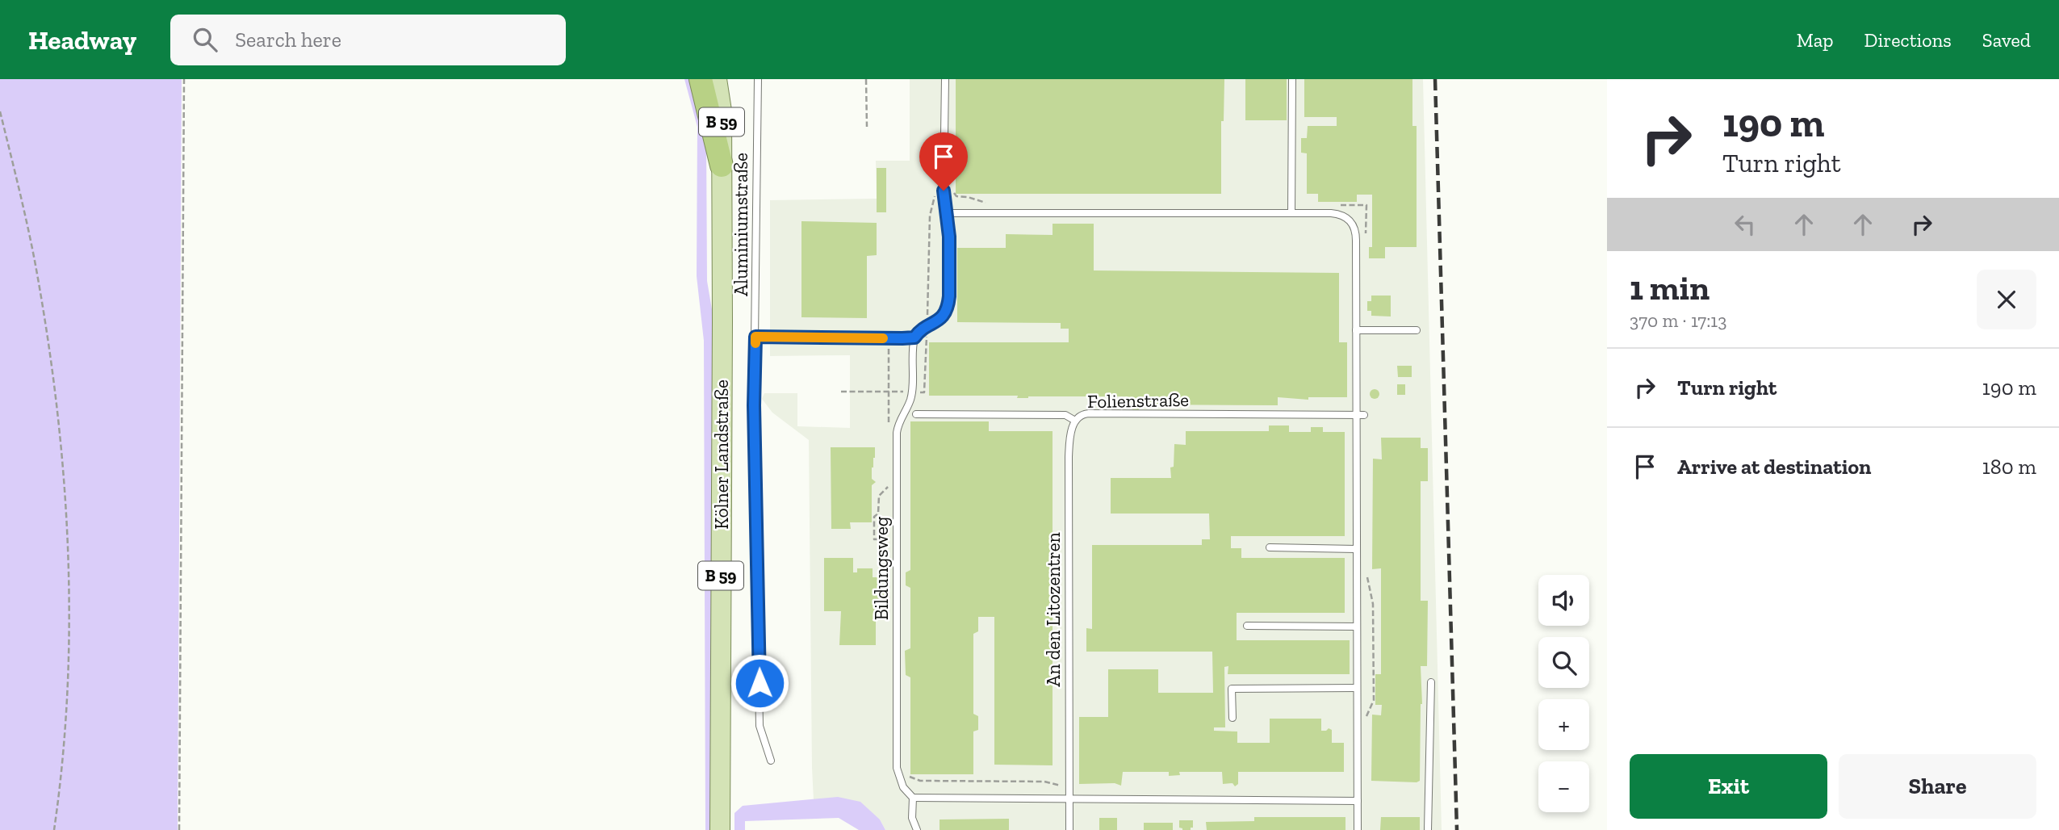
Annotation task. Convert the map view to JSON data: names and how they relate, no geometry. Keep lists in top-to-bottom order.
{
  "streets": {
    "main road": ["B 59", "Kölner Landstraße"],
    "lane": [
      "Aluminiumstraße",
      "Folienstraße",
      "Bildungsweg",
      "An den Litozentren"
    ]
  },
  "crossings": [
    ["Folienstraße", "An den Litozentren"]
  ],
  "page": {
    "header": "Headway",
    "search": "Search here",
    "nav": ["Map", "Directions", "Saved"],
    "turn": ["190 m", "Turn right"],
    "heading": ["1 min", "370 m · 17:13"],
    "list": [
      {
        "name": "Turn right",
        "value": "190 m"
      },
      {
        "name": "Arrive at destination",
        "value": "180 m"
      }
    ],
    "map_buttons": ["+", "−"],
    "buttons": ["Exit", "Share"]
  }
}
